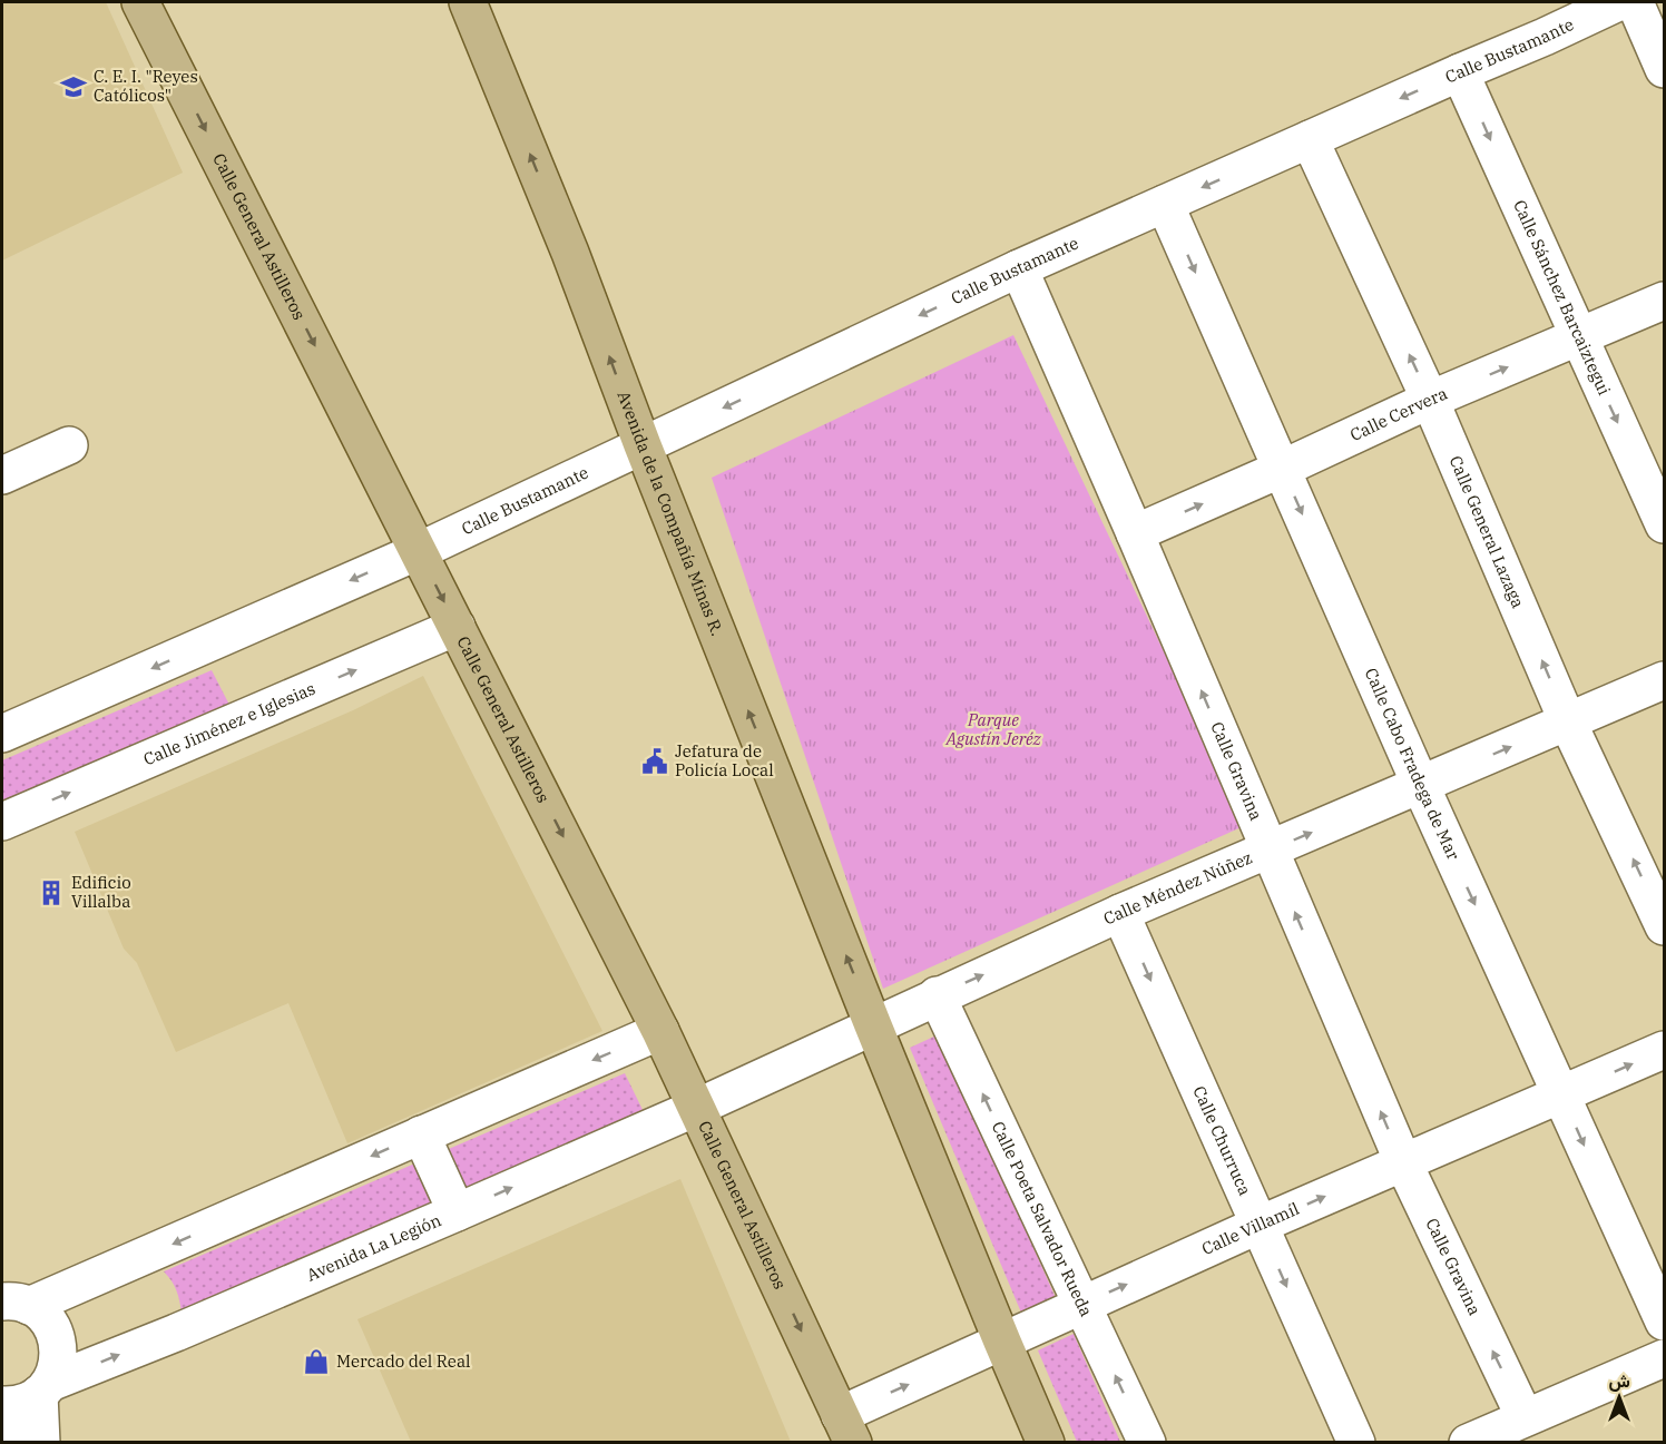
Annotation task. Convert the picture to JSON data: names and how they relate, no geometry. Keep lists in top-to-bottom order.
{
  "streets": {
    "main road": ["Calle General Astilleros", "Avenida de la Compañía Minas R."],
    "street": [
      "Calle Bustamante",
      "Calle Sánchez Barcaiztegui",
      "Calle Cervera",
      "Calle General Lazaga",
      "Calle Jiménez e Iglesias",
      "Calle Cabo Fradega de Mar",
      "Calle Gravina",
      "Calle Méndez Núñez",
      "Calle Churruca",
      "Calle Poeta Salvador Rueda",
      "Calle Villamíl",
      "Avenida La Legión"
    ]
  },
  "crossings": [
    ["Calle Bustamante", "Calle General Astilleros"],
    ["Calle Bustamante", "Calle Sánchez Barcaiztegui"],
    ["Calle Bustamante", "Avenida de la Compañía Minas R."],
    ["Calle Bustamante", "Calle General Lazaga"],
    ["Calle Bustamante", "Calle Cabo Fradega de Mar"],
    ["Calle Bustamante", "Calle Gravina"],
    ["Calle General Astilleros", "Calle Jiménez e Iglesias"],
    ["Calle General Astilleros", "Calle Méndez Núñez"],
    ["Calle General Astilleros", "Calle Villamíl"],
    ["Calle General Astilleros", "Avenida La Legión"],
    ["Calle Sánchez Barcaiztegui", "Calle Cervera"],
    ["Calle Cervera", "Calle General Lazaga"],
    ["Calle Cervera", "Calle Cabo Fradega de Mar"],
    ["Calle Cervera", "Calle Gravina"],
    ["Avenida de la Compañía Minas R.", "Calle Méndez Núñez"],
    ["Calle General Lazaga", "Calle Méndez Núñez"],
    ["Calle Cabo Fradega de Mar", "Calle Méndez Núñez"],
    ["Calle Cabo Fradega de Mar", "Calle Villamíl"],
    ["Calle Gravina", "Calle Méndez Núñez"],
    ["Calle Gravina", "Calle Villamíl"],
    ["Calle Méndez Núñez", "Calle Churruca"],
    ["Calle Méndez Núñez", "Calle Poeta Salvador Rueda"],
    ["Calle Méndez Núñez", "Avenida La Legión"],
    ["Calle Churruca", "Calle Villamíl"],
    ["Calle Poeta Salvador Rueda", "Calle Villamíl"]
  ],
  "one_way": [
    "Calle Bustamante",
    "Calle General Astilleros",
    "Calle Sánchez Barcaiztegui",
    "Calle Cervera",
    "Avenida de la Compañía Minas R.",
    "Calle General Lazaga",
    "Calle Cabo Fradega de Mar",
    "Calle Gravina",
    "Calle Méndez Núñez",
    "Calle Churruca",
    "Calle Poeta Salvador Rueda",
    "Calle Villamíl"
  ],
  "parks": ["Parque Agustín Jeréz"],
  "places": {
    "school or university": ["C. E. I. \"Reyes Católicos\""],
    "public building": ["Jefatura de Policía Local"],
    "building": ["Edificio Villalba"],
    "shop": ["Mercado del Real"]
  },
  "north": "top"
}
